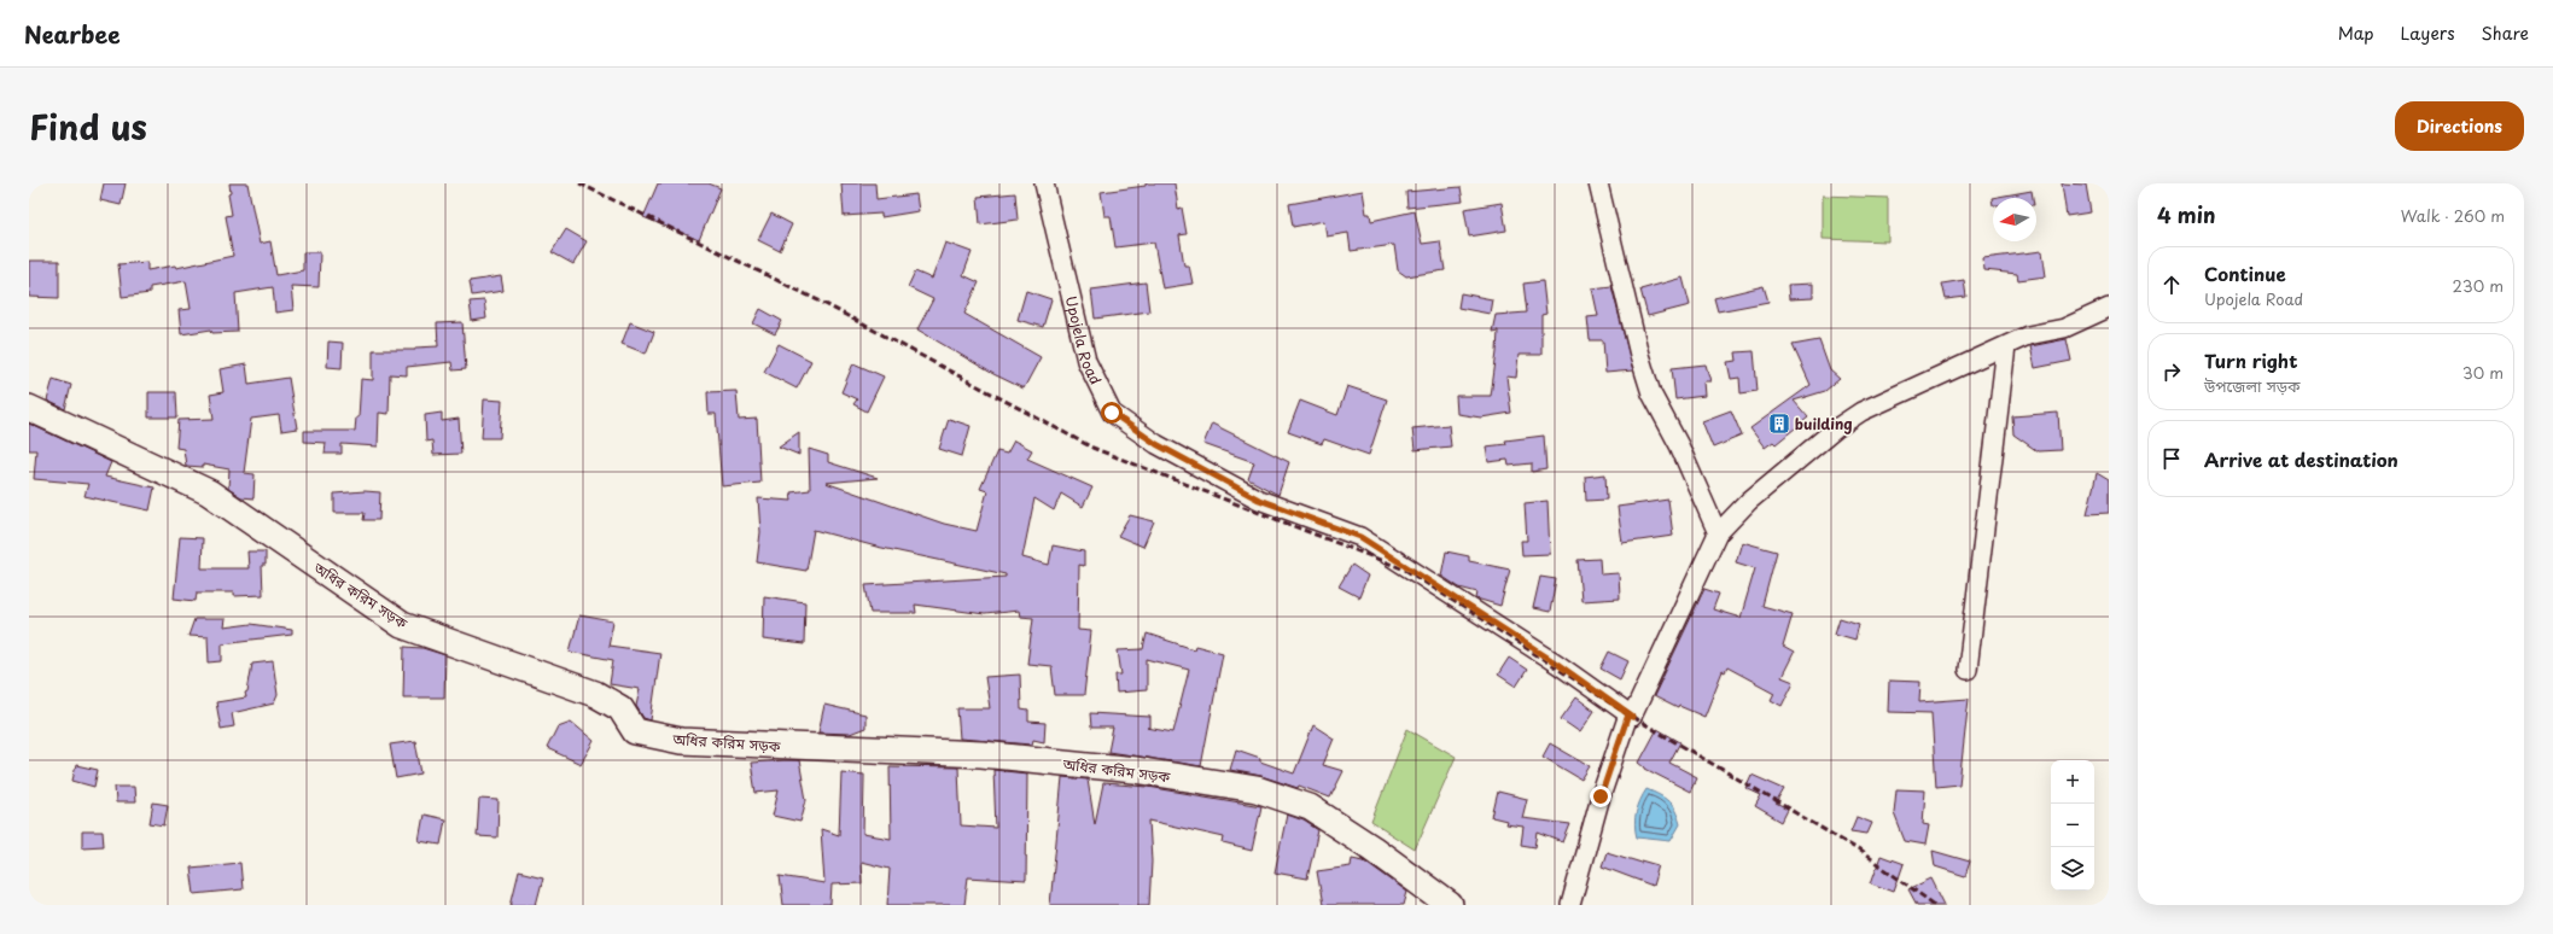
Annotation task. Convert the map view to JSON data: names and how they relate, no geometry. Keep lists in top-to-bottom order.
{
  "streets": {
    "main road": ["অধির করিম সড়ক"],
    "street": ["Upojela Road"]
  },
  "places": {
    "building": ["building"]
  },
  "north": "left",
  "page": {
    "header": "Nearbee",
    "nav": ["Map", "Layers", "Share"],
    "title": "Find us",
    "buttons": "Directions",
    "heading": ["4 min", "Walk · 260 m"],
    "list": [
      ["Continue", "Upojela Road", "230 m"],
      ["Turn right", "উপজেলা সড়ক", "30 m"],
      "Arrive at destination"
    ],
    "map_buttons": ["+", "−"]
  }
}
